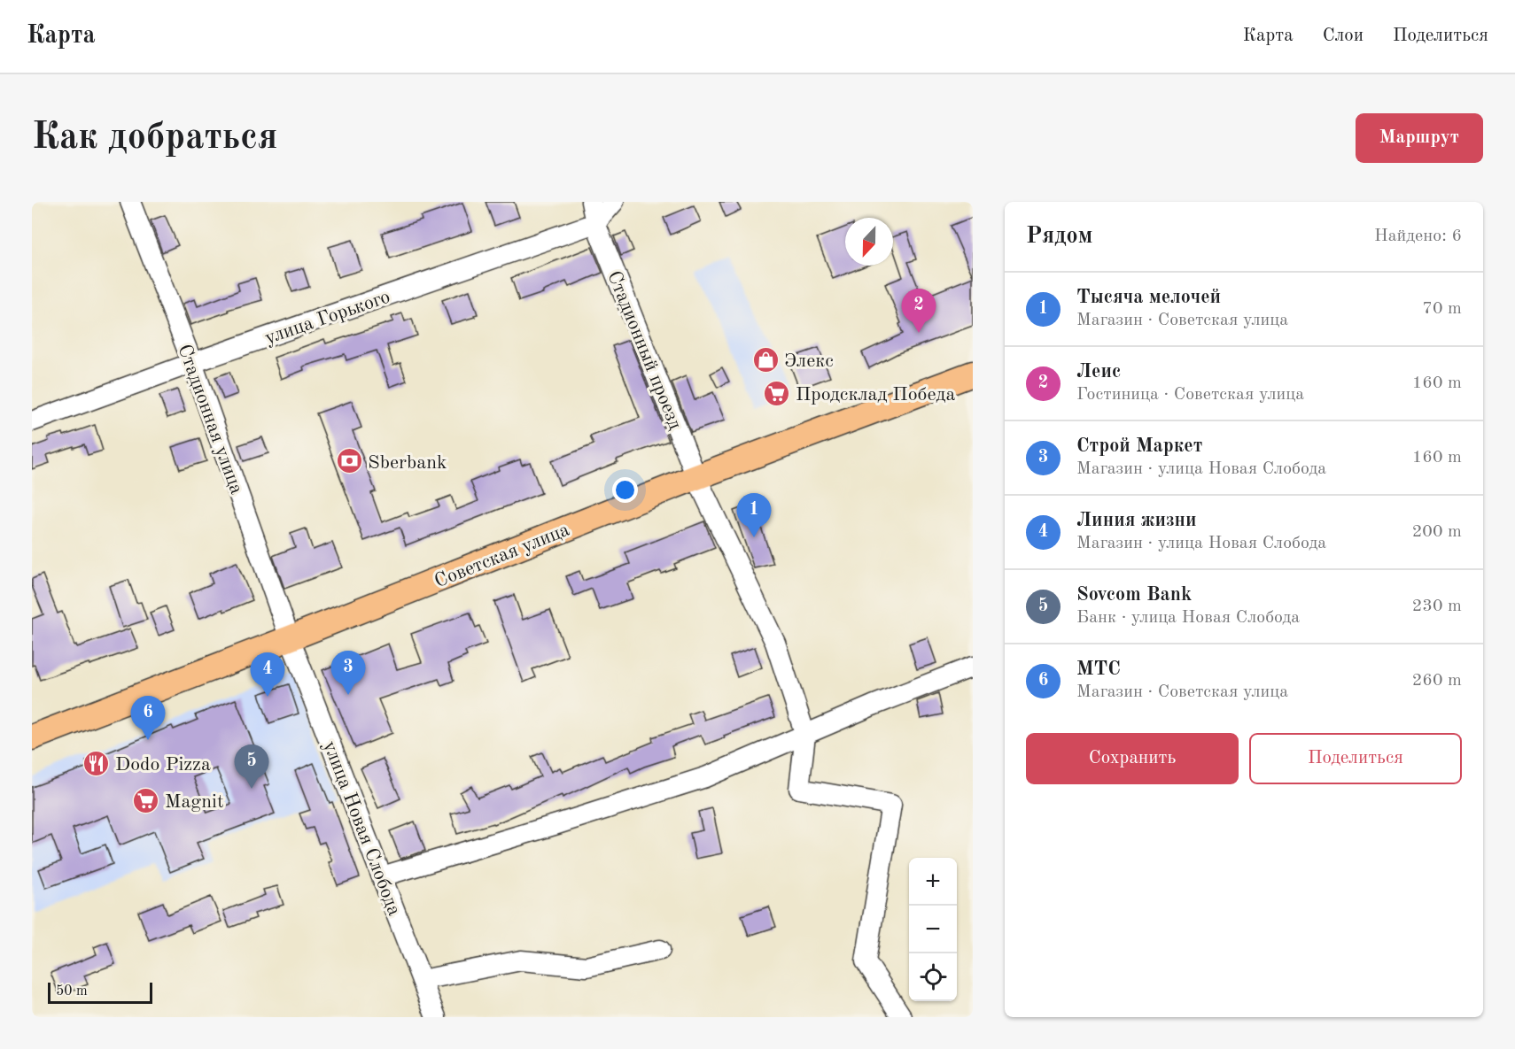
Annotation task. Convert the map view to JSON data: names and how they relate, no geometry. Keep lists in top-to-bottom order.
{
  "streets": {
    "main road": ["Советская улица"],
    "street": [
      "улица Горького",
      "Стадионный проезд",
      "Стадионная улица",
      "улица Новая Слобода"
    ]
  },
  "crossings": [
    ["улица Горького", "Стадионный проезд"],
    ["улица Горького", "Стадионная улица"],
    ["Стадионный проезд", "Советская улица"],
    ["Стадионная улица", "Советская улица"],
    ["Стадионная улица", "улица Новая Слобода"],
    ["Советская улица", "улица Новая Слобода"]
  ],
  "places": {
    "shop": ["Элекс"],
    "supermarket": ["Продсклад Победа", "Magnit"],
    "bank": ["Sberbank"],
    "restaurant": ["Dodo Pizza"]
  },
  "scale_bar": "50 m",
  "north": "bottom",
  "page": {
    "header": "Карта",
    "nav": ["Карта", "Слои", "Поделиться"],
    "buttons": [
      "Маршрут",
      ["Сохранить", "Поделиться"]
    ],
    "title": "Как добраться",
    "heading": ["Рядом", "Найдено: 6"],
    "list": [
      {
        "mark": "1",
        "name": "Тысяча мелочей",
        "note": "Магазин · Советская улица",
        "value": "70 m"
      },
      {
        "mark": "2",
        "name": "Леис",
        "note": "Гостиница · Советская улица",
        "value": "160 m"
      },
      {
        "mark": "3",
        "name": "Строй Маркет",
        "note": "Магазин · улица Новая Слобода",
        "value": "160 m"
      },
      {
        "mark": "4",
        "name": "Линия жизни",
        "note": "Магазин · улица Новая Слобода",
        "value": "200 m"
      },
      {
        "mark": "5",
        "name": "Sovcom Bank",
        "note": "Банк · улица Новая Слобода",
        "value": "230 m"
      },
      {
        "mark": "6",
        "name": "МТС",
        "note": "Магазин · Советская улица",
        "value": "260 m"
      }
    ],
    "pins": [
      "2",
      "1",
      "3",
      "4",
      "6",
      "5"
    ],
    "map_buttons": ["+", "−"],
    "scale": "50 m"
  }
}
